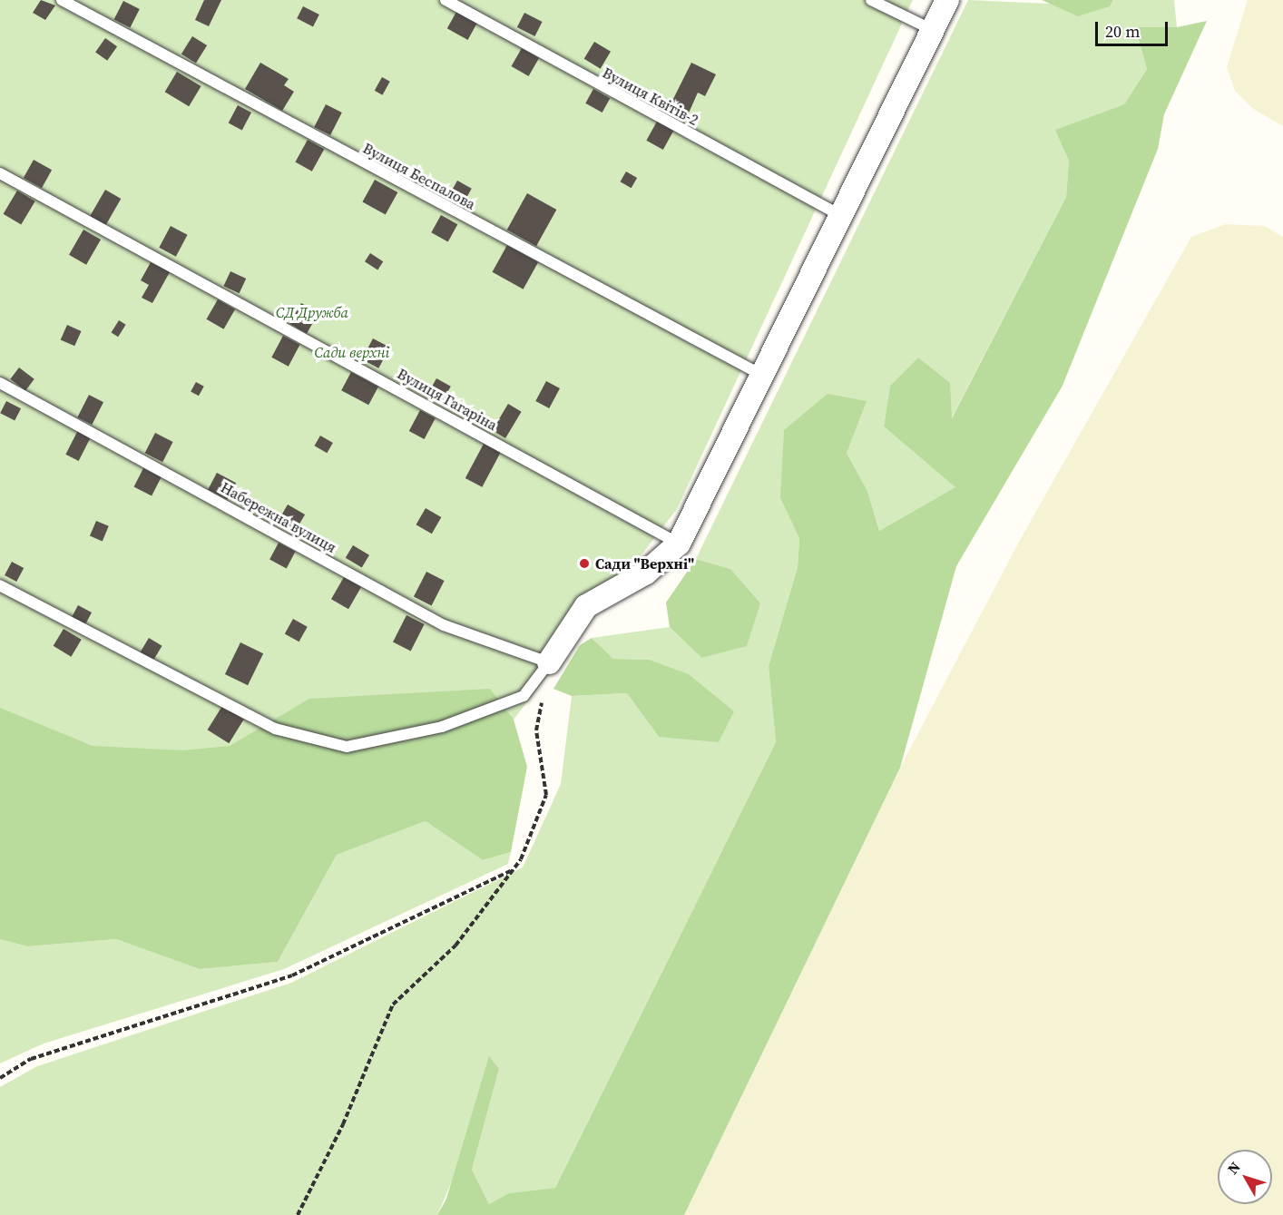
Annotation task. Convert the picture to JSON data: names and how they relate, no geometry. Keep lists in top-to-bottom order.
{
  "streets": {
    "lane": [
      "Вулиця Квітів-2",
      "Вулиця Беспалова",
      "Вулиця Гагаріна",
      "Набережна вулиця"
    ]
  },
  "parks": ["СД Дружба", "Сади верхні"],
  "places": ["Сади \"Верхні\""],
  "scale_bar": "20 m",
  "north": "top left"
}
